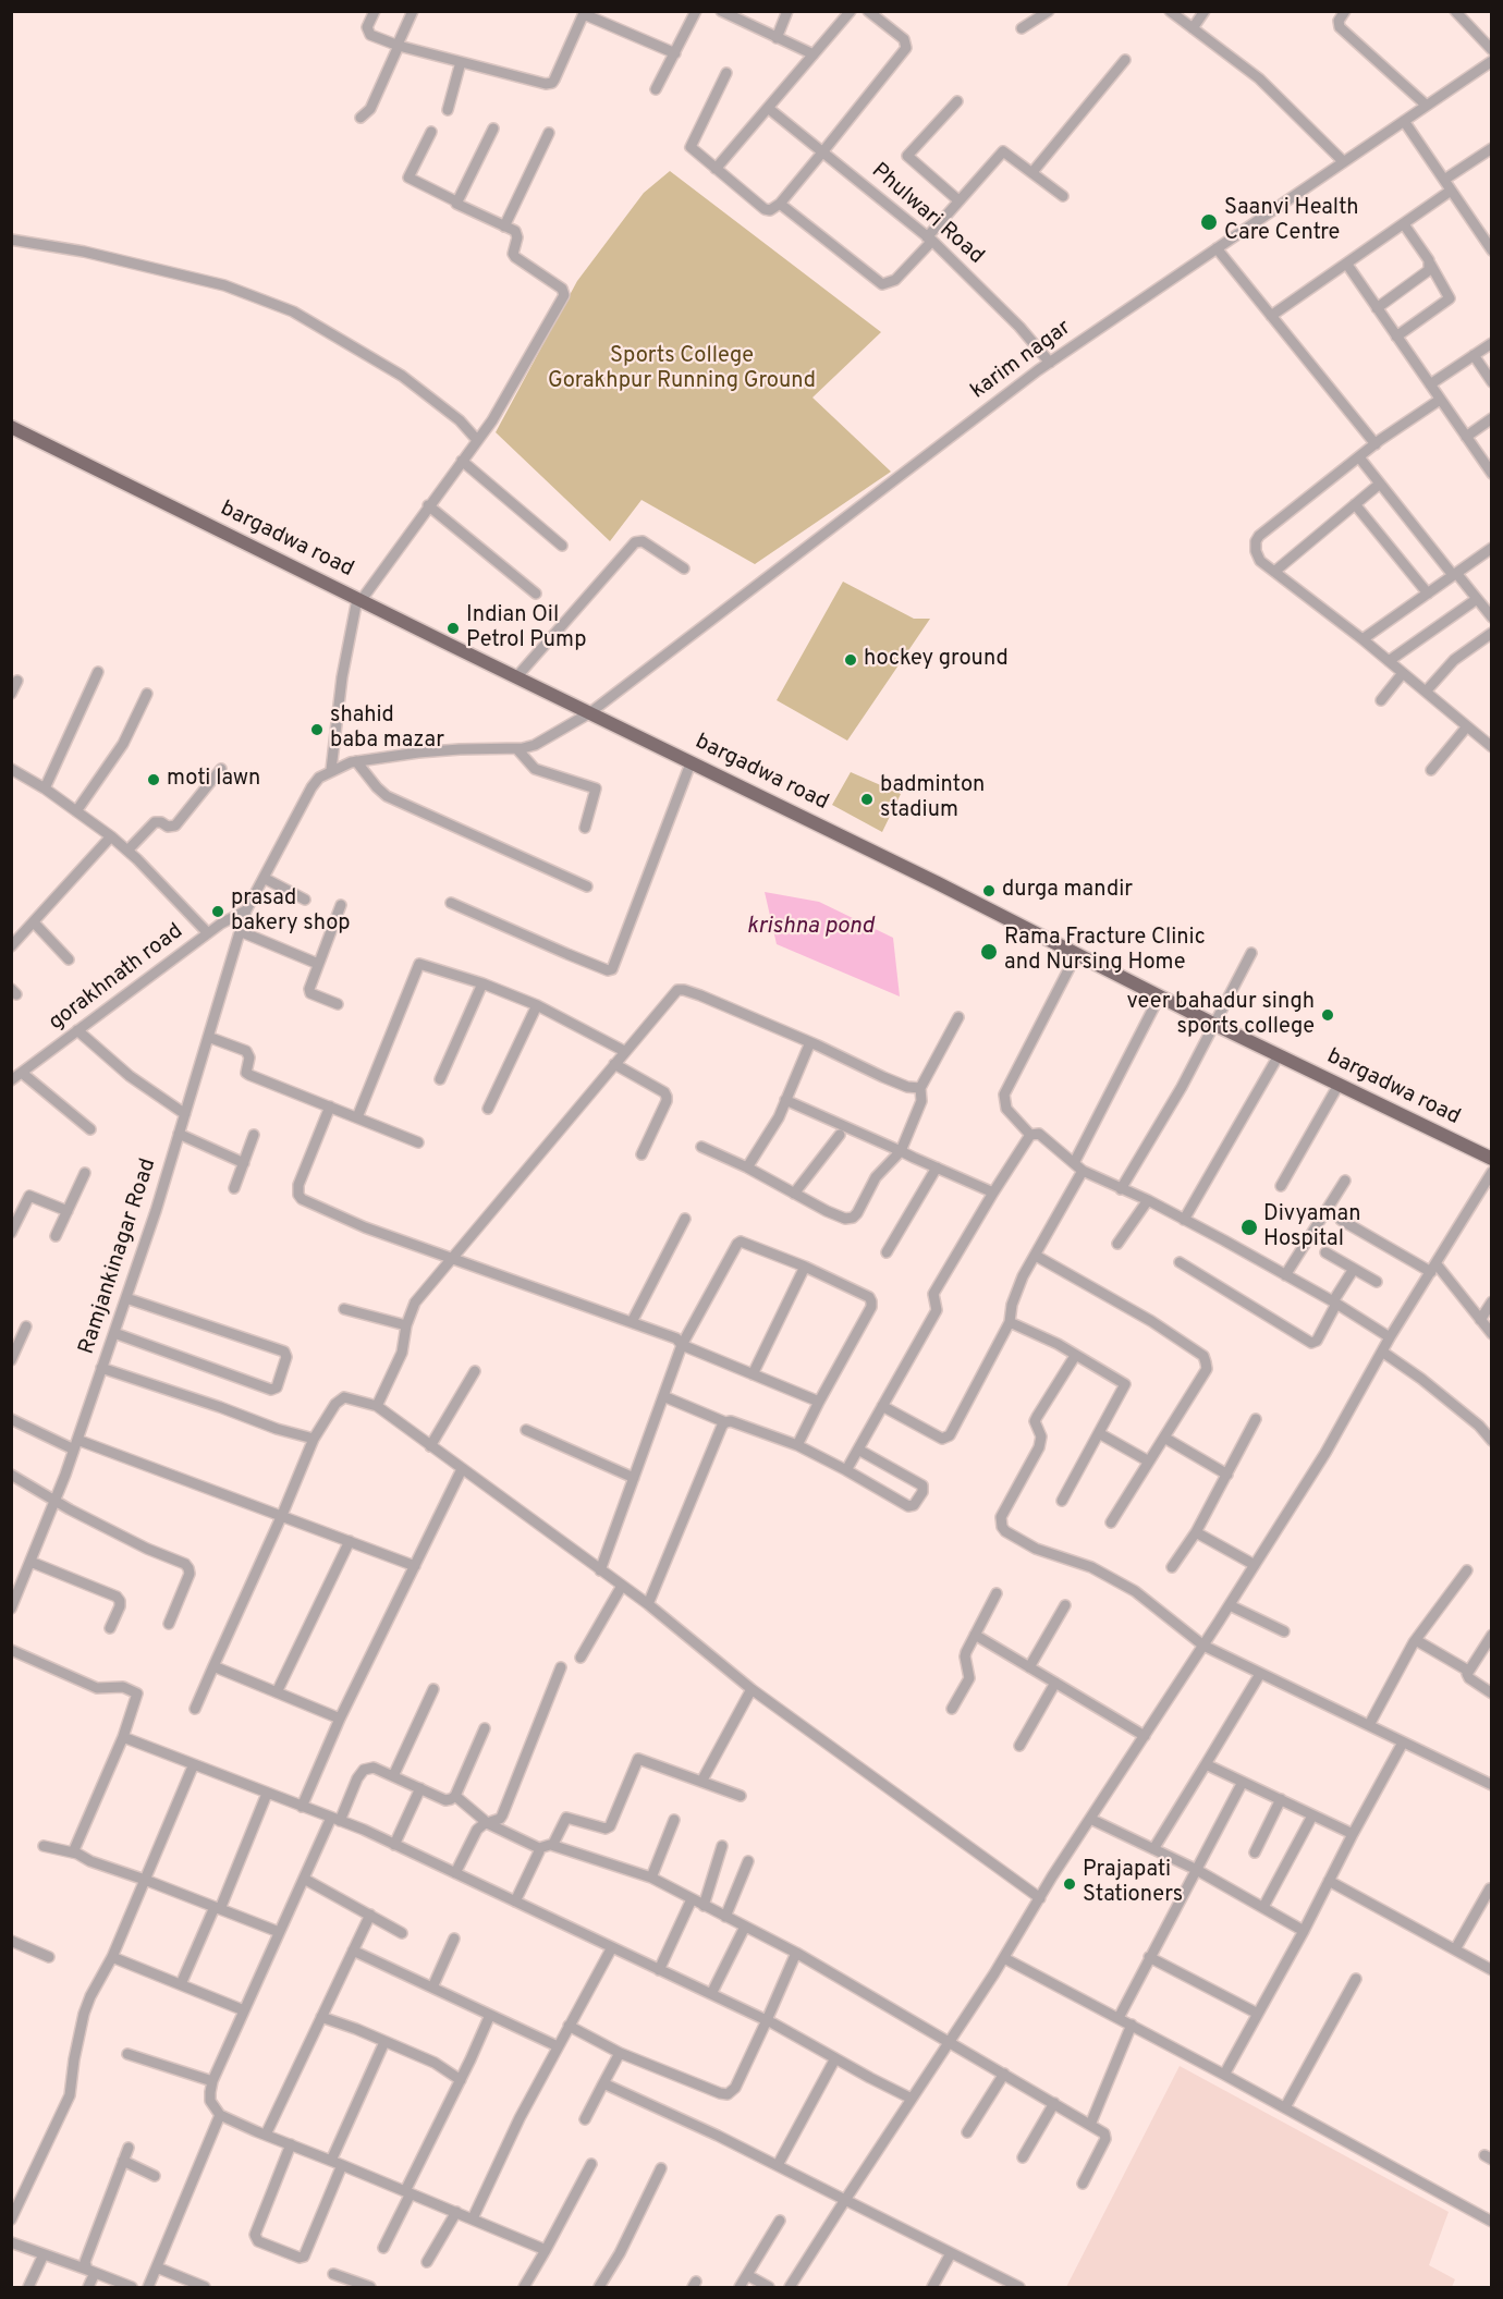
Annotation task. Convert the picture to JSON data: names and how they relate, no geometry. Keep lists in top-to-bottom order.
{
  "streets": {
    "main road": ["bargadwa road"],
    "street": [
      "Phulwari Road",
      "karim nagar",
      "gorakhnath road",
      "Ramjankinagar Road"
    ]
  },
  "crossings": [
    ["Phulwari Road", "karim nagar"],
    ["karim nagar", "bargadwa road"],
    ["gorakhnath road", "Ramjankinagar Road"]
  ],
  "water": ["krishna pond"],
  "parks": ["Sports College Gorakhpur Running Ground"],
  "places": [
    "Saanvi Health Care Centre",
    "Indian Oil Petrol Pump",
    "hockey ground",
    "shahid baba mazar",
    "moti lawn",
    "badminton stadium",
    "durga mandir",
    "prasad bakery shop",
    "Rama Fracture Clinic and Nursing Home",
    "veer bahadur singh sports college",
    "Divyaman Hospital",
    "Prajapati Stationers"
  ]
}
